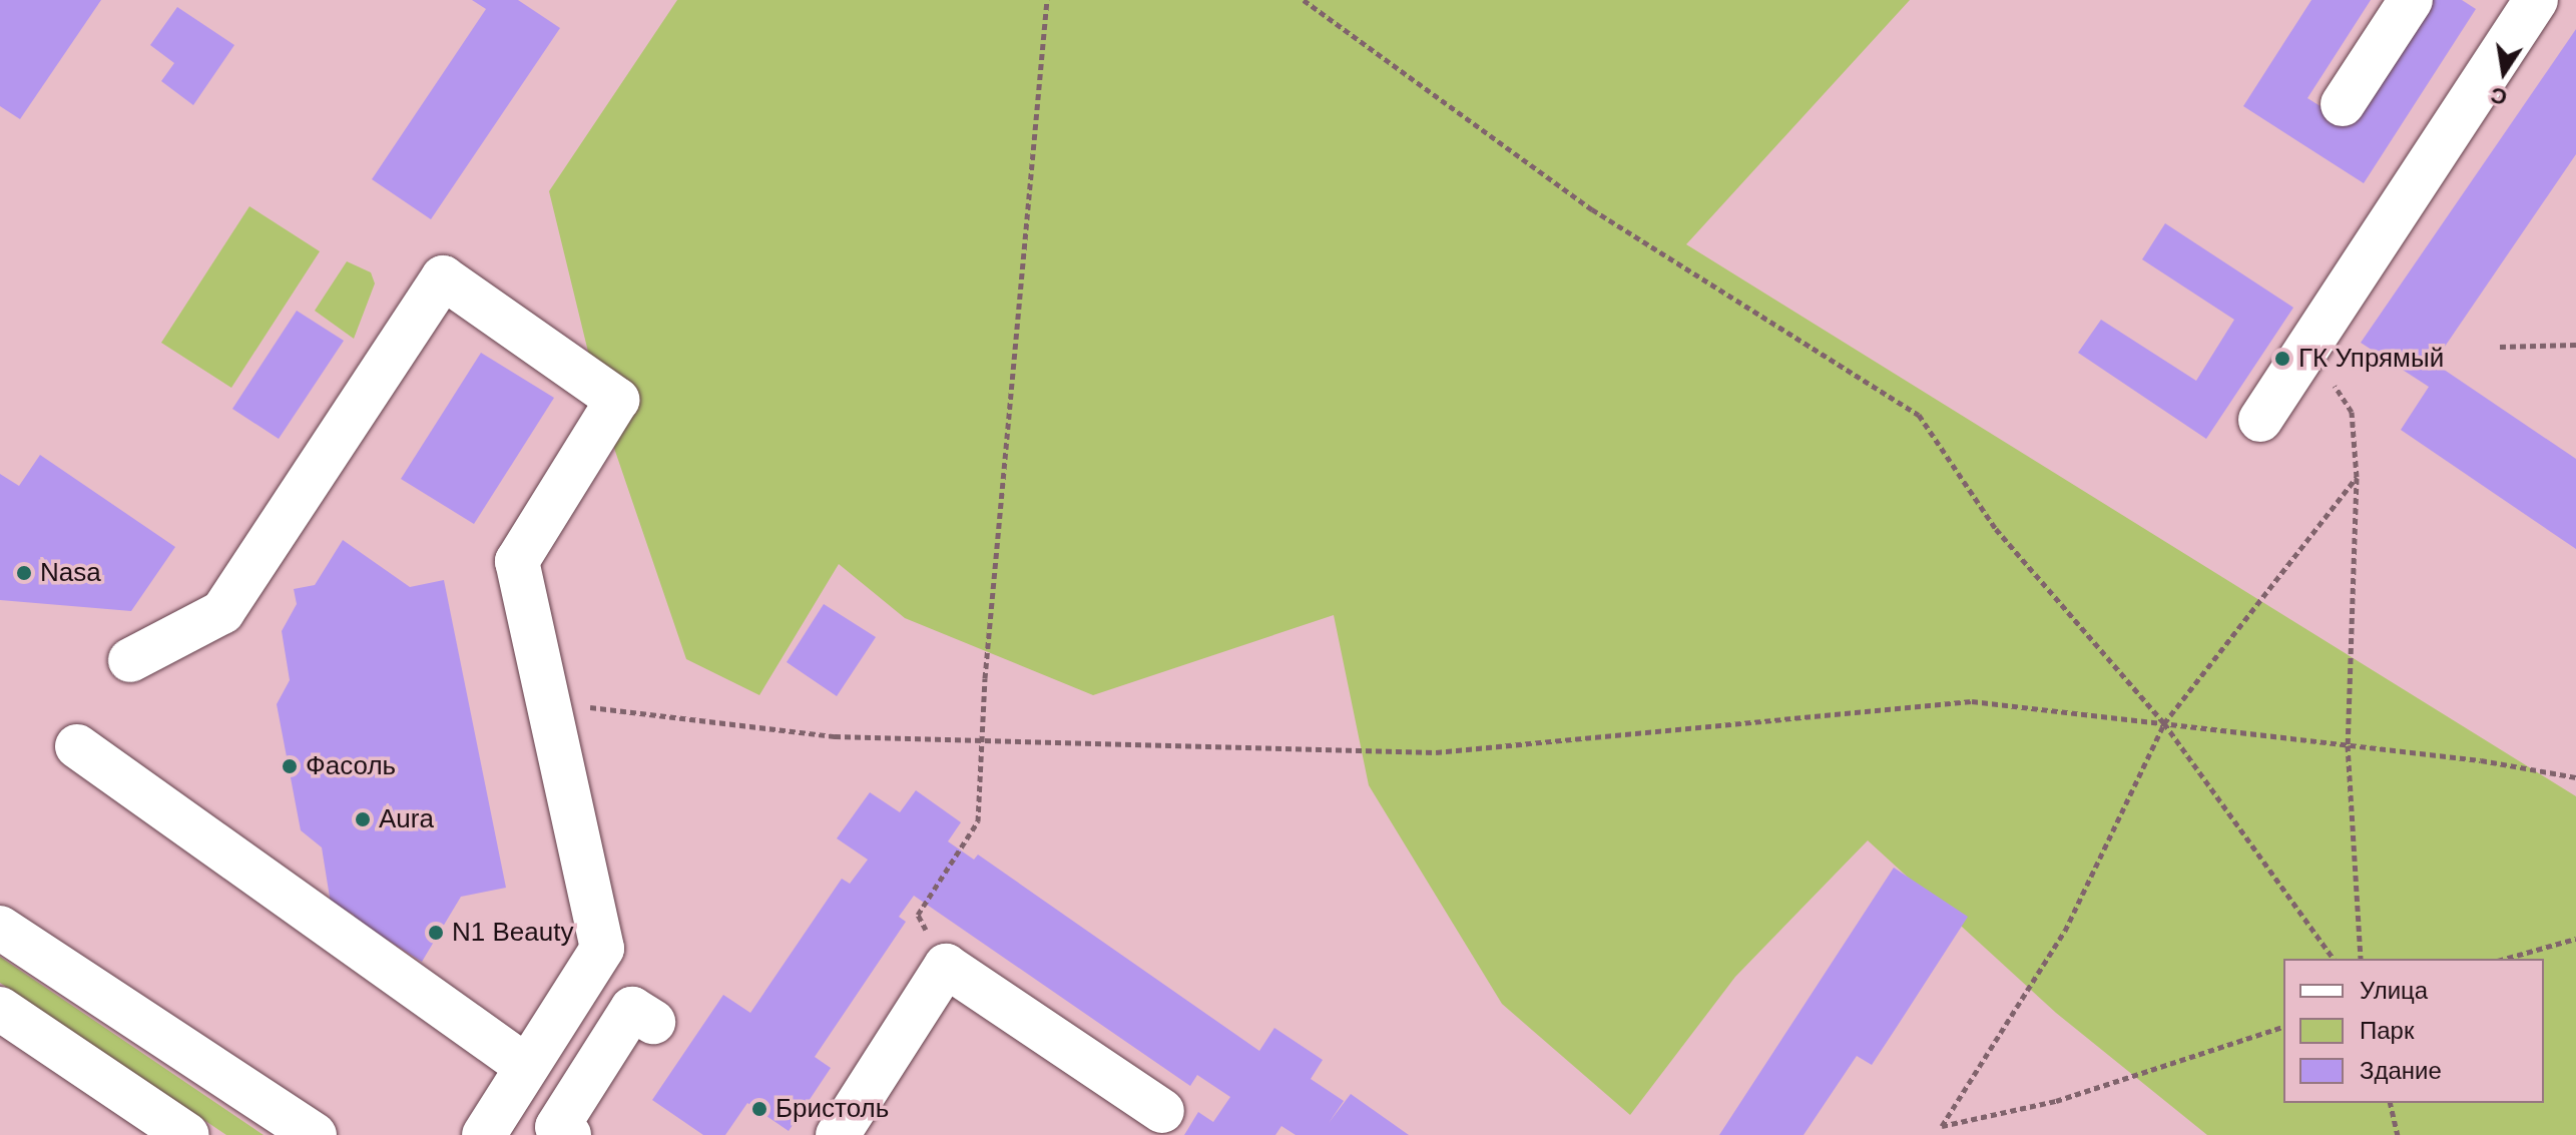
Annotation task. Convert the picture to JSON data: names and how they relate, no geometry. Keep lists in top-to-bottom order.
{
  "places": [
    "ГК Упрямый",
    "Nasa",
    "Фасоль",
    "Aura",
    "N1 Beauty",
    "Бристоль"
  ],
  "legend": ["Улица", "Парк", "Здание"],
  "north": "bottom"
}
